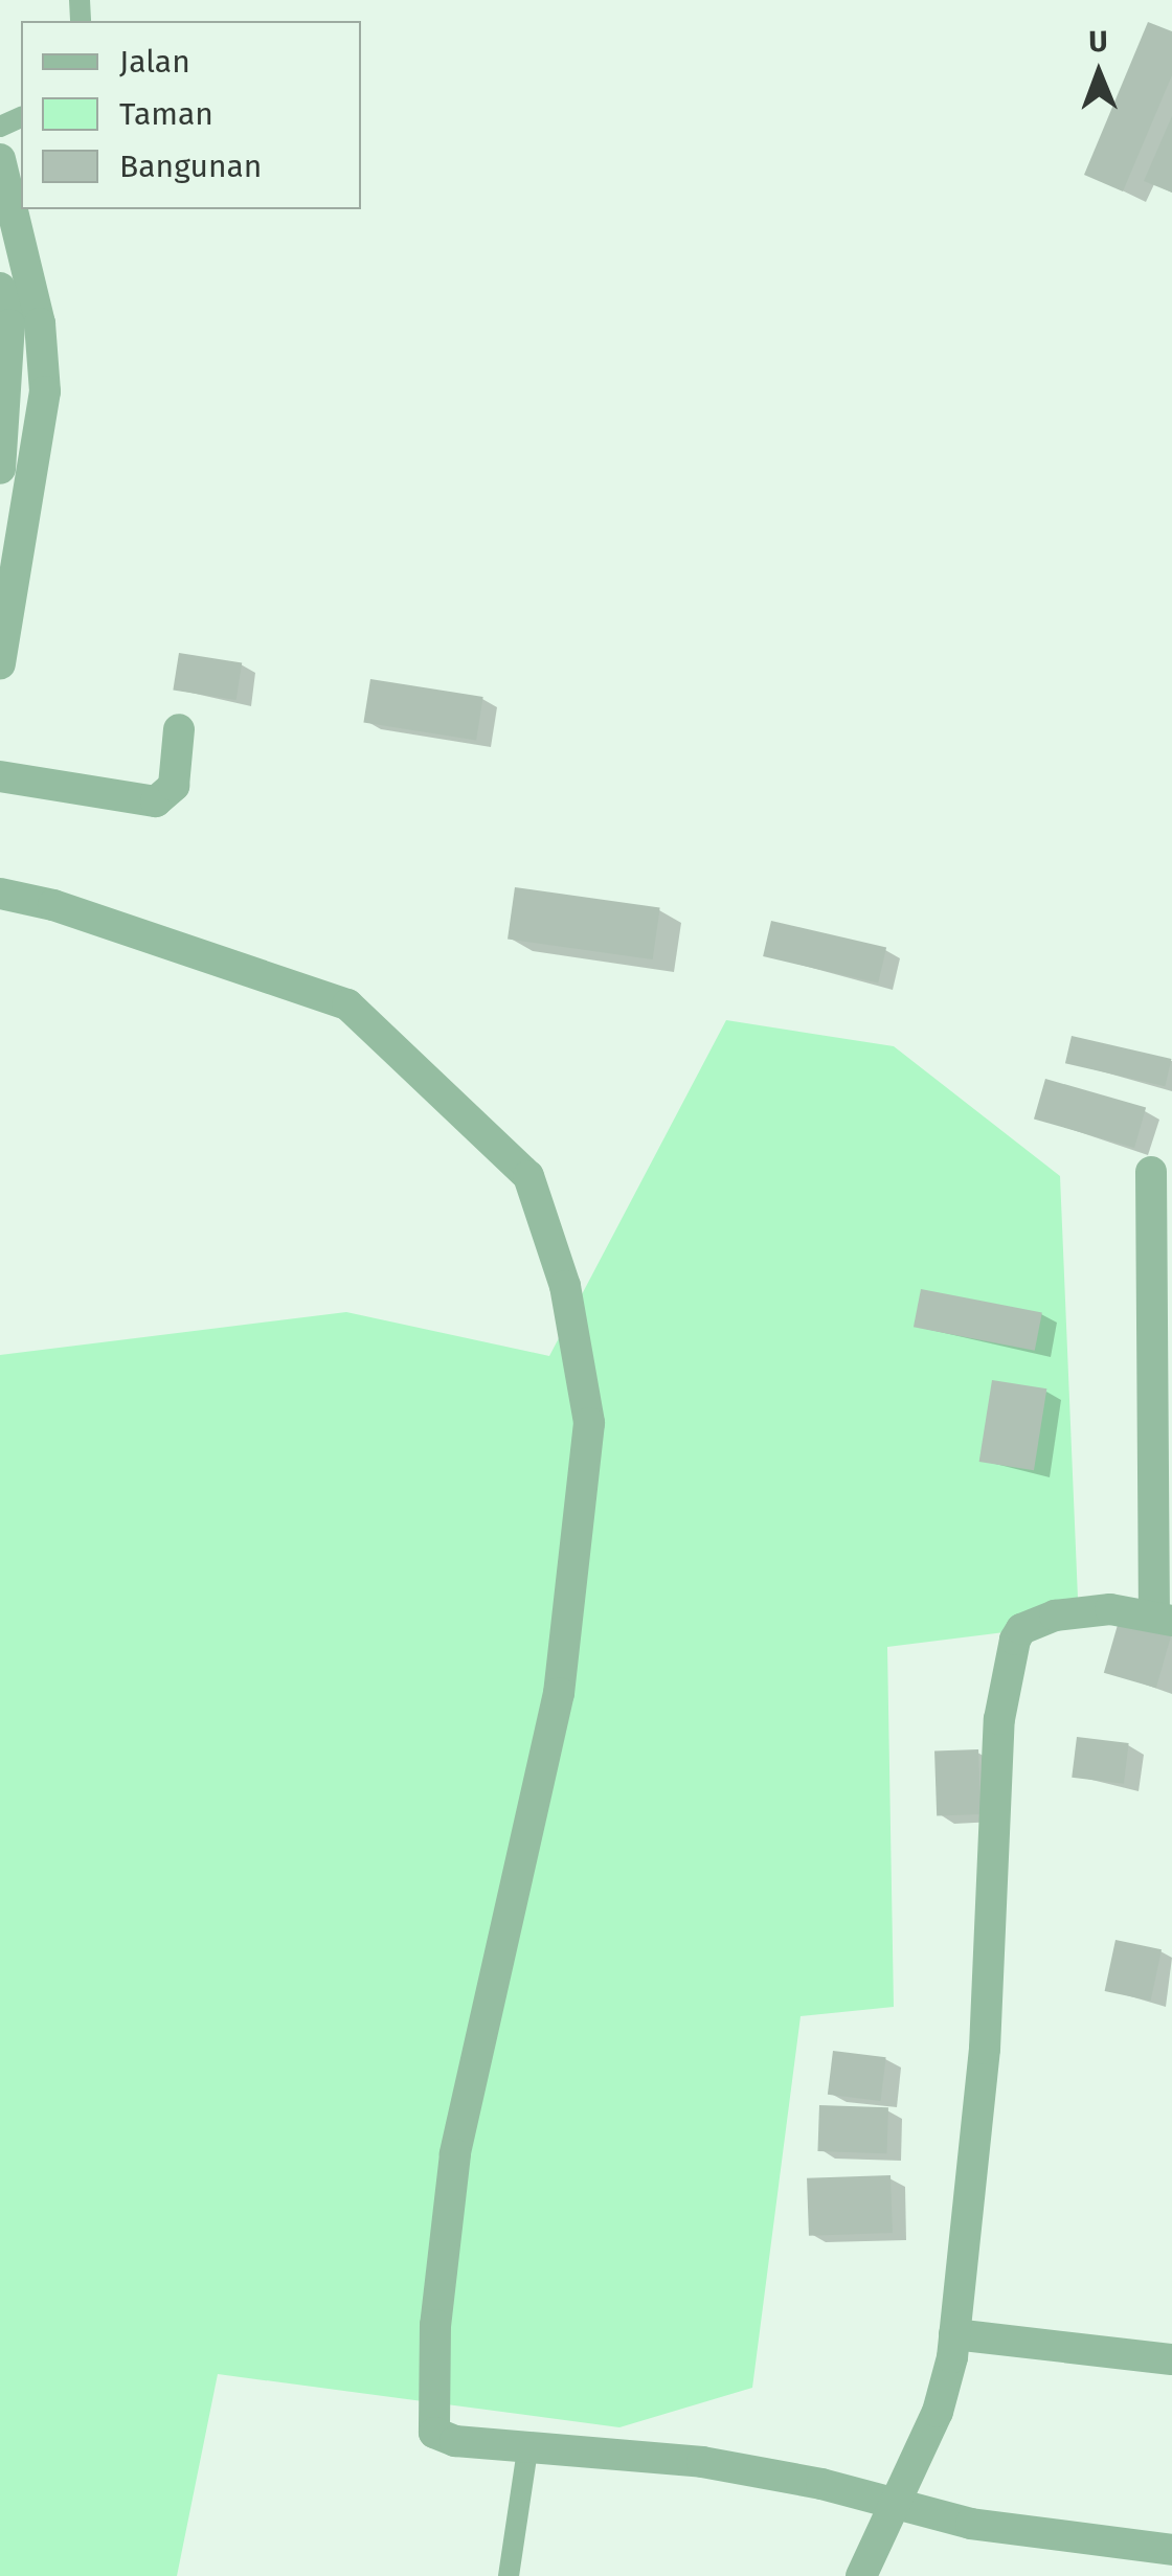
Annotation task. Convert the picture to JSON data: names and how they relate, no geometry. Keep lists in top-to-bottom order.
{
  "legend": ["Jalan", "Taman", "Bangunan"],
  "north": "top"
}
